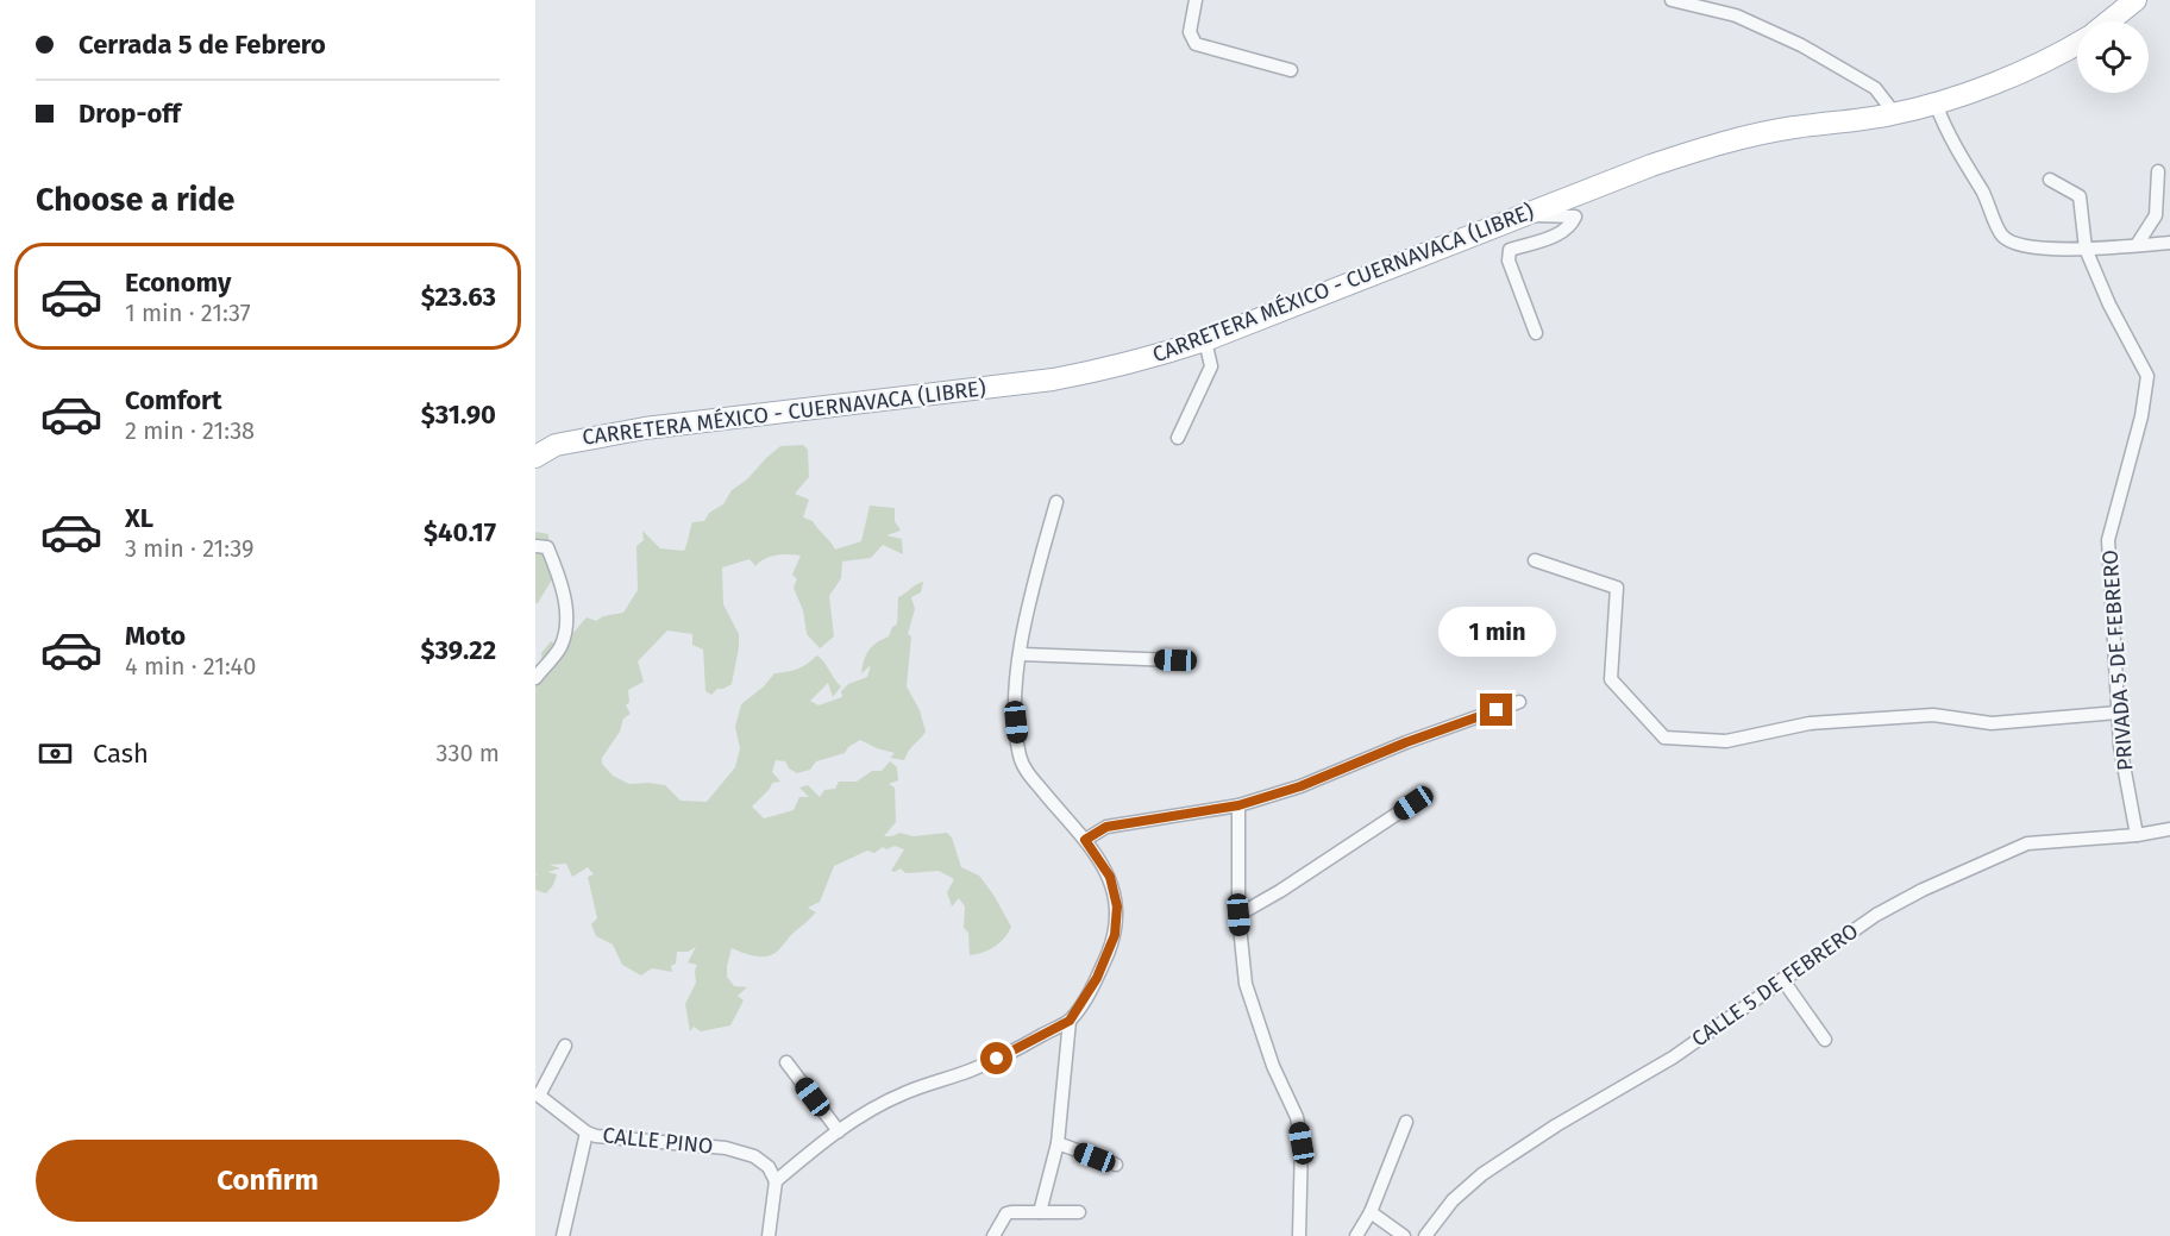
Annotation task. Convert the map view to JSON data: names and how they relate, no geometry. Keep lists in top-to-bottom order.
{
  "streets": {
    "main road": ["CARRETERA MÉXICO - CUERNAVACA (LIBRE)"],
    "street": ["PRIVADA 5 DE FEBRERO", "CALLE 5 DE FEBRERO", "CALLE PINO"]
  },
  "crossings": [
    ["PRIVADA 5 DE FEBRERO", "CALLE 5 DE FEBRERO"]
  ],
  "page": {
    "banner": ["Cerrada 5 de Febrero", "Drop-off"],
    "heading": "Choose a ride",
    "list": [
      {
        "name": "Economy",
        "note": "1 min · 21:37",
        "value": "$23.63"
      },
      {
        "name": "Comfort",
        "note": "2 min · 21:38",
        "value": "$31.90"
      },
      {
        "name": "XL",
        "note": "3 min · 21:39",
        "value": "$40.17"
      },
      {
        "name": "Moto",
        "note": "4 min · 21:40",
        "value": "$39.22"
      }
    ],
    "bubble": "1 min",
    "pay": ["Cash", "330 m"],
    "buttons": "Confirm"
  }
}
